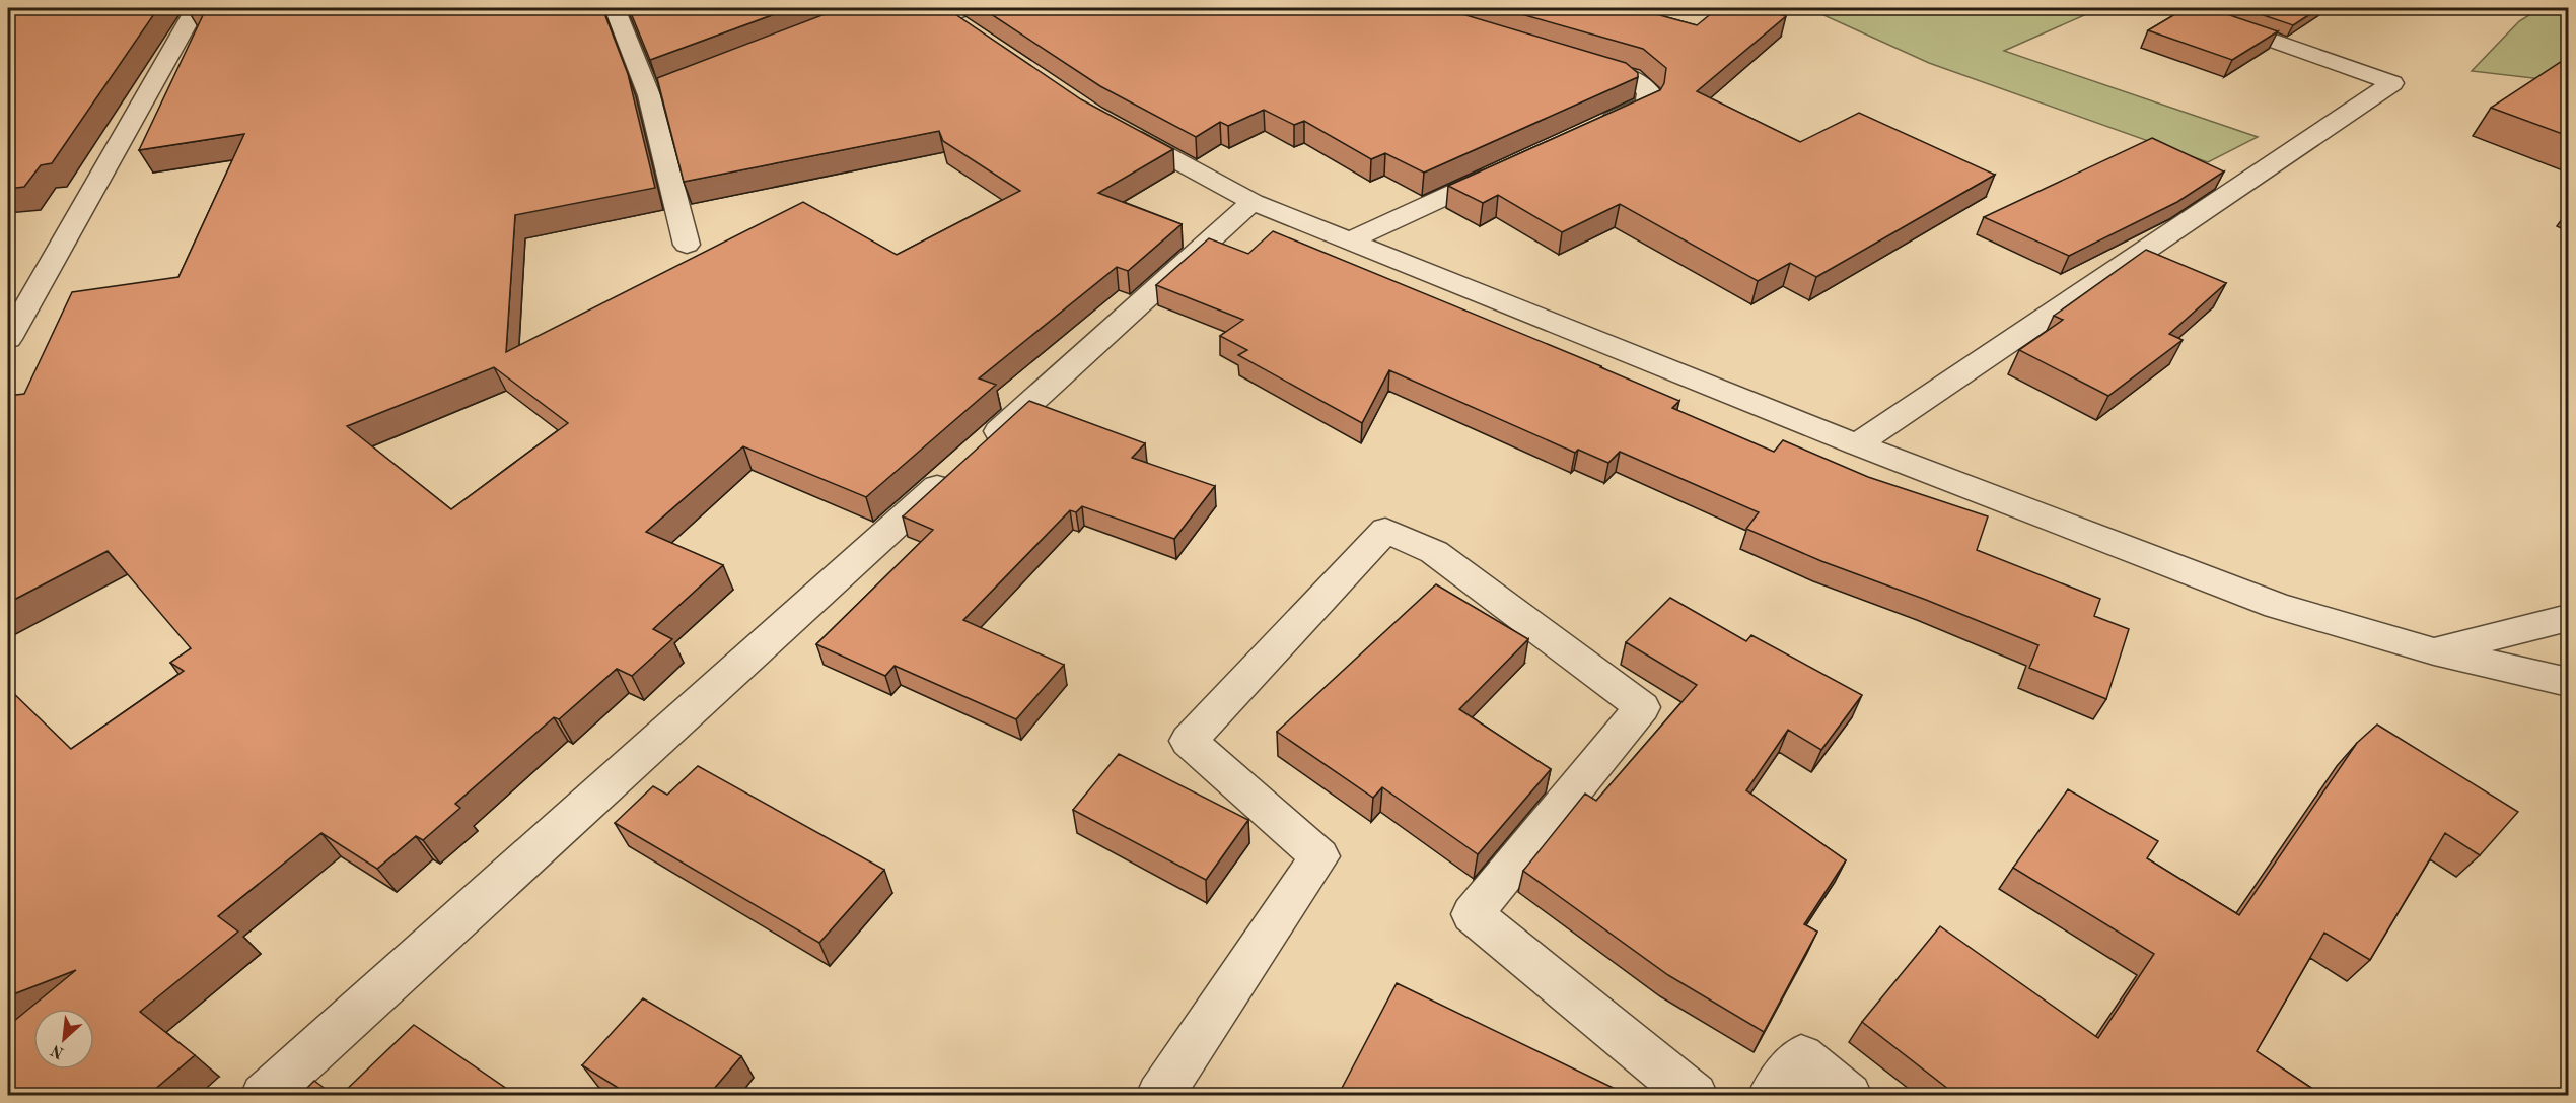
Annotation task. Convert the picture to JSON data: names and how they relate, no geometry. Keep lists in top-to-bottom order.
{
  "north": "bottom left"
}
